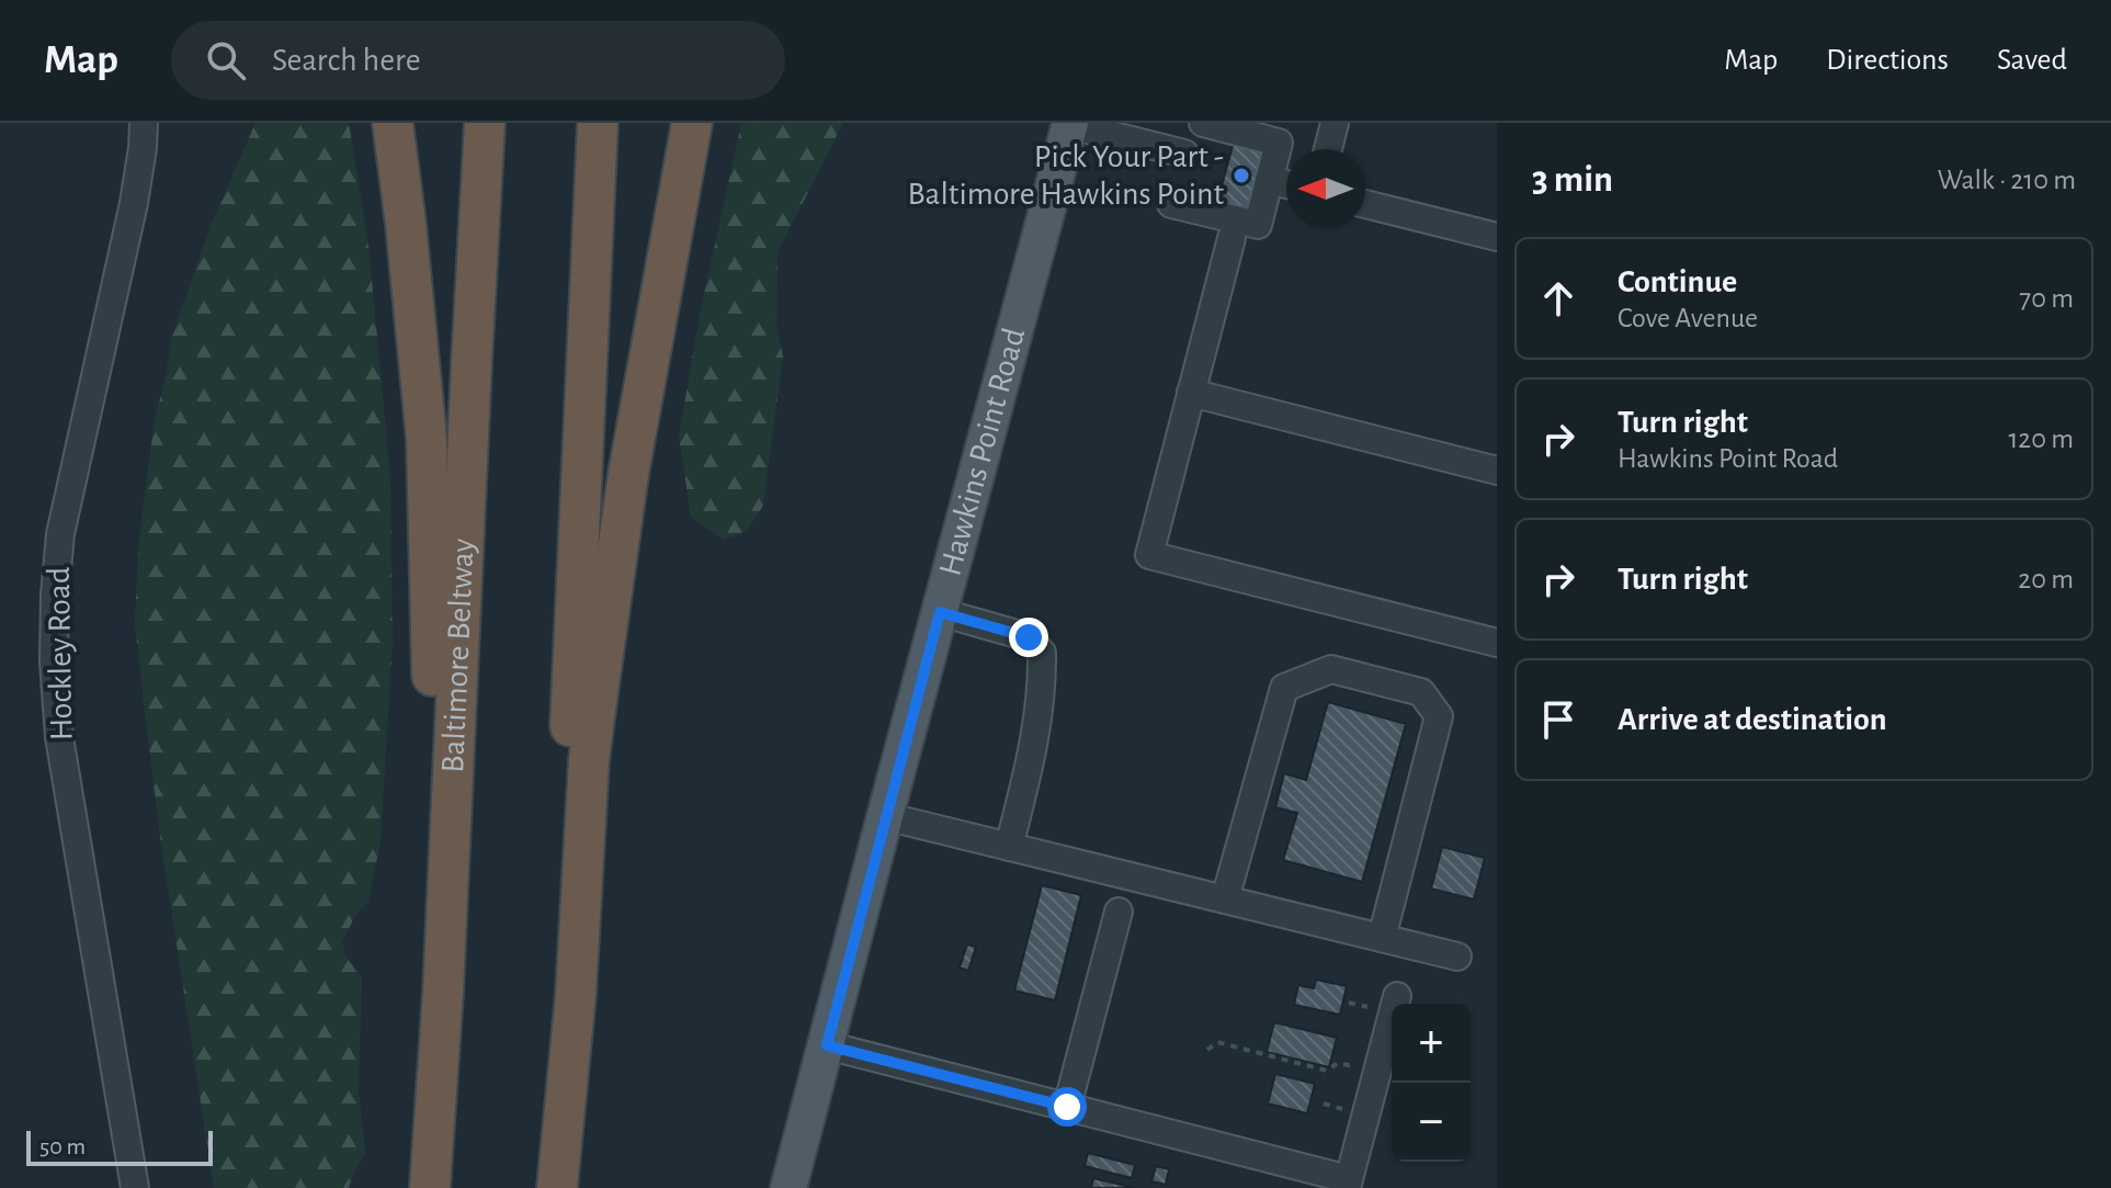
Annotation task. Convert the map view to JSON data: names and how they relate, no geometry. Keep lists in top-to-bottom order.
{
  "streets": {
    "highway": ["Baltimore Beltway"],
    "main road": ["Hawkins Point Road"],
    "street": ["Hockley Road"]
  },
  "places": ["Pick Your Part - Baltimore Hawkins Point"],
  "scale_bar": "50 m",
  "north": "left",
  "page": {
    "header": "Map",
    "search": "Search here",
    "nav": ["Map", "Directions", "Saved"],
    "heading": ["3 min", "Walk · 210 m"],
    "list": [
      ["Continue", "Cove Avenue", "70 m"],
      ["Turn right", "Hawkins Point Road", "120 m"],
      ["Turn right", "20 m"],
      "Arrive at destination"
    ],
    "map_buttons": ["+", "−"],
    "scale": "50 m"
  }
}
